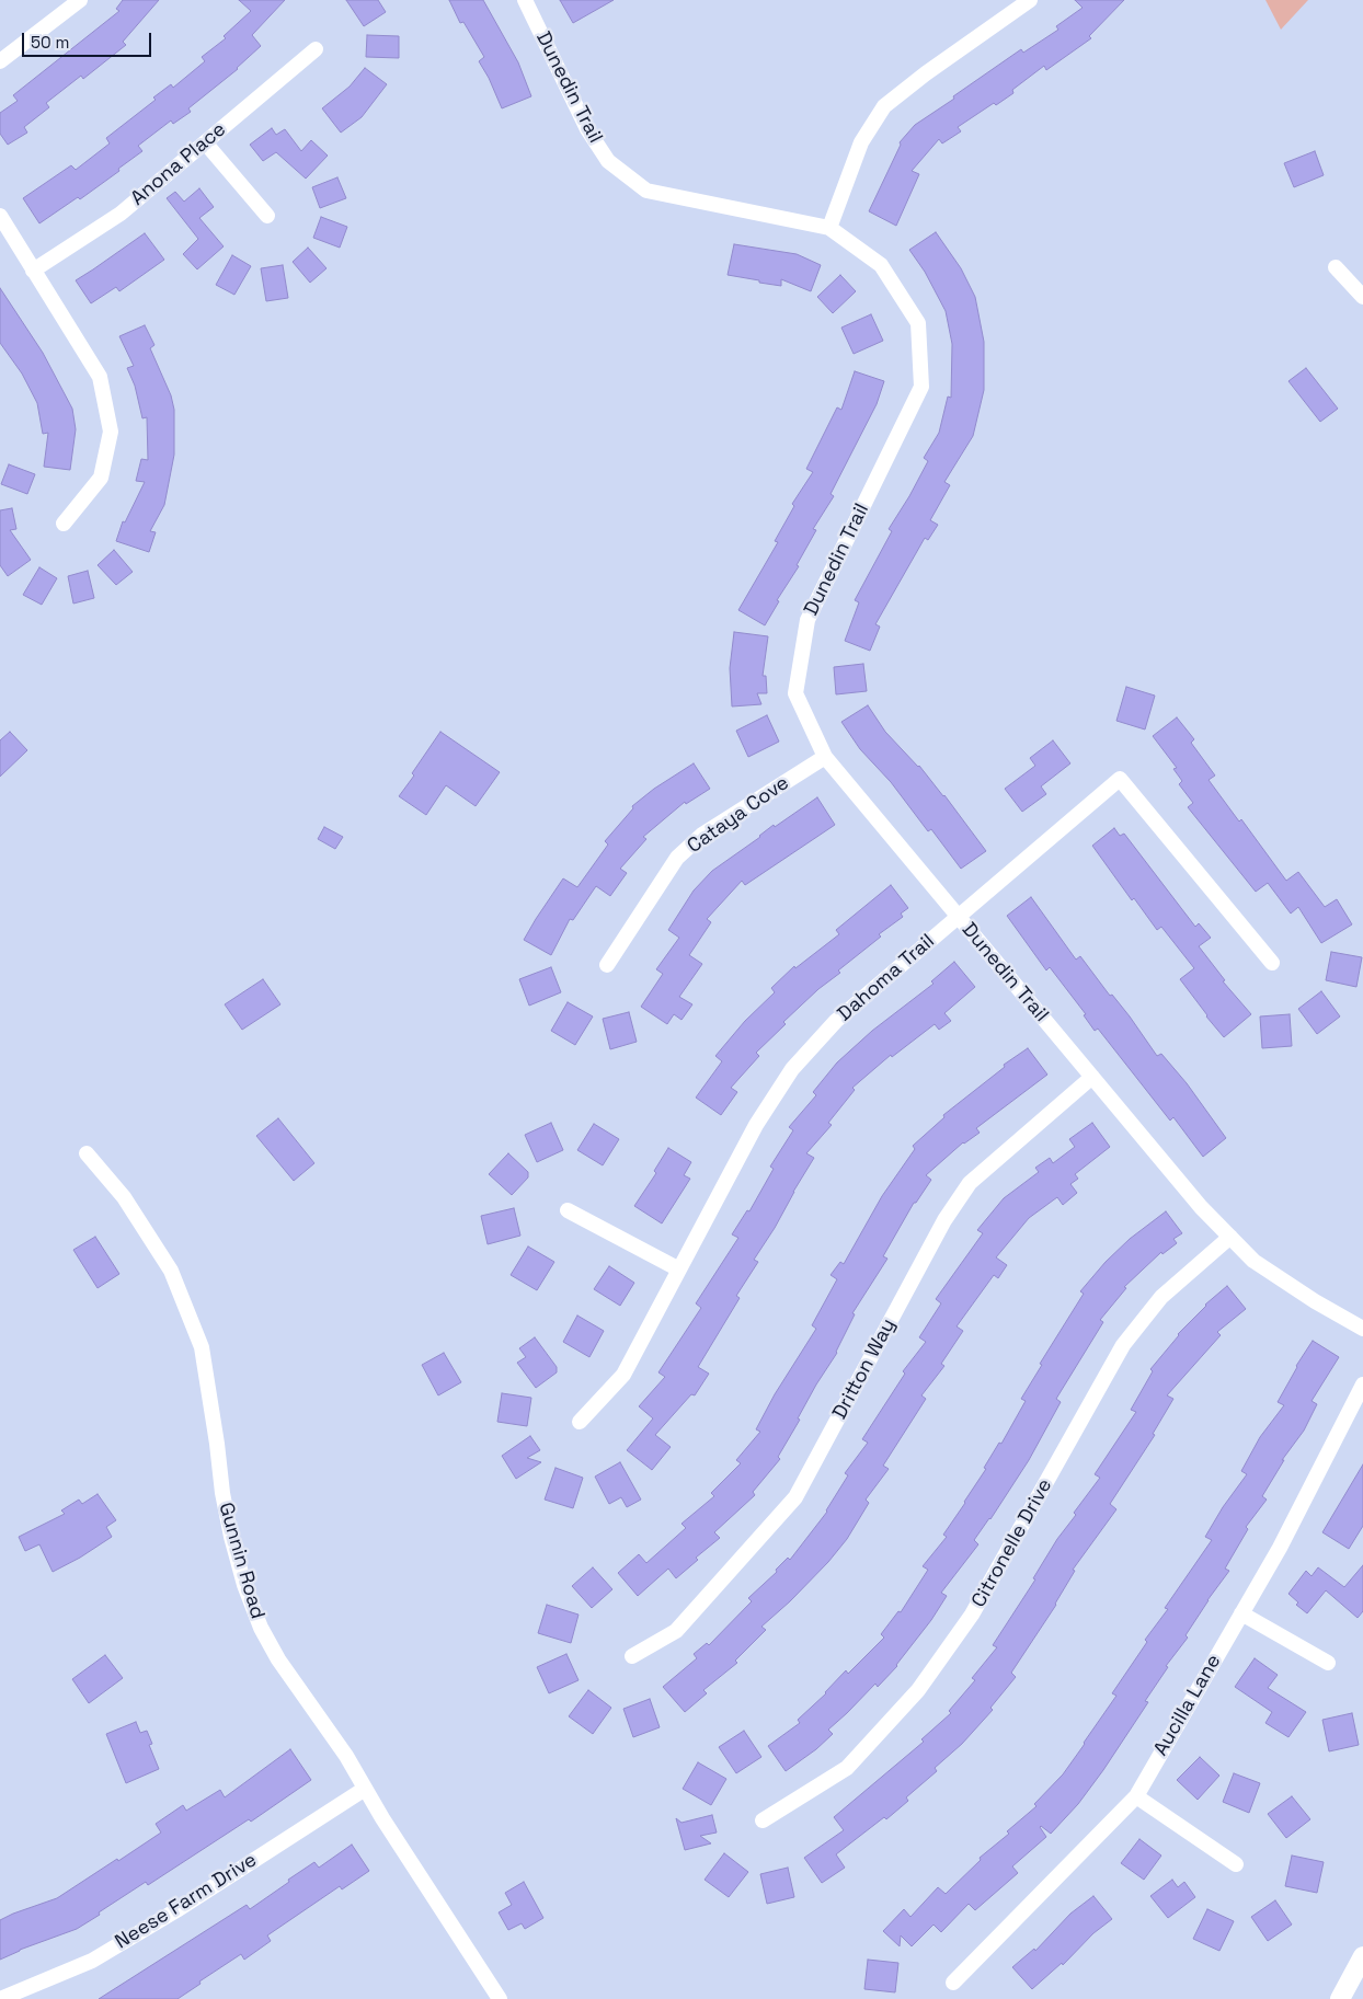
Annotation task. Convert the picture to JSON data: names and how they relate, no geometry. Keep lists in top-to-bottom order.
{
  "streets": {
    "street": [
      "Dunedin Trail",
      "Anona Place",
      "Cataya Cove",
      "Dahoma Trail",
      "Dritton Way",
      "Citronelle Drive",
      "Gunnin Road",
      "Aucilla Lane",
      "Neese Farm Drive"
    ]
  },
  "crossings": [
    ["Dunedin Trail", "Cataya Cove"],
    ["Dunedin Trail", "Dahoma Trail"],
    ["Dunedin Trail", "Dritton Way"],
    ["Dunedin Trail", "Citronelle Drive"],
    ["Gunnin Road", "Neese Farm Drive"]
  ],
  "scale_bar": "50 m"
}
